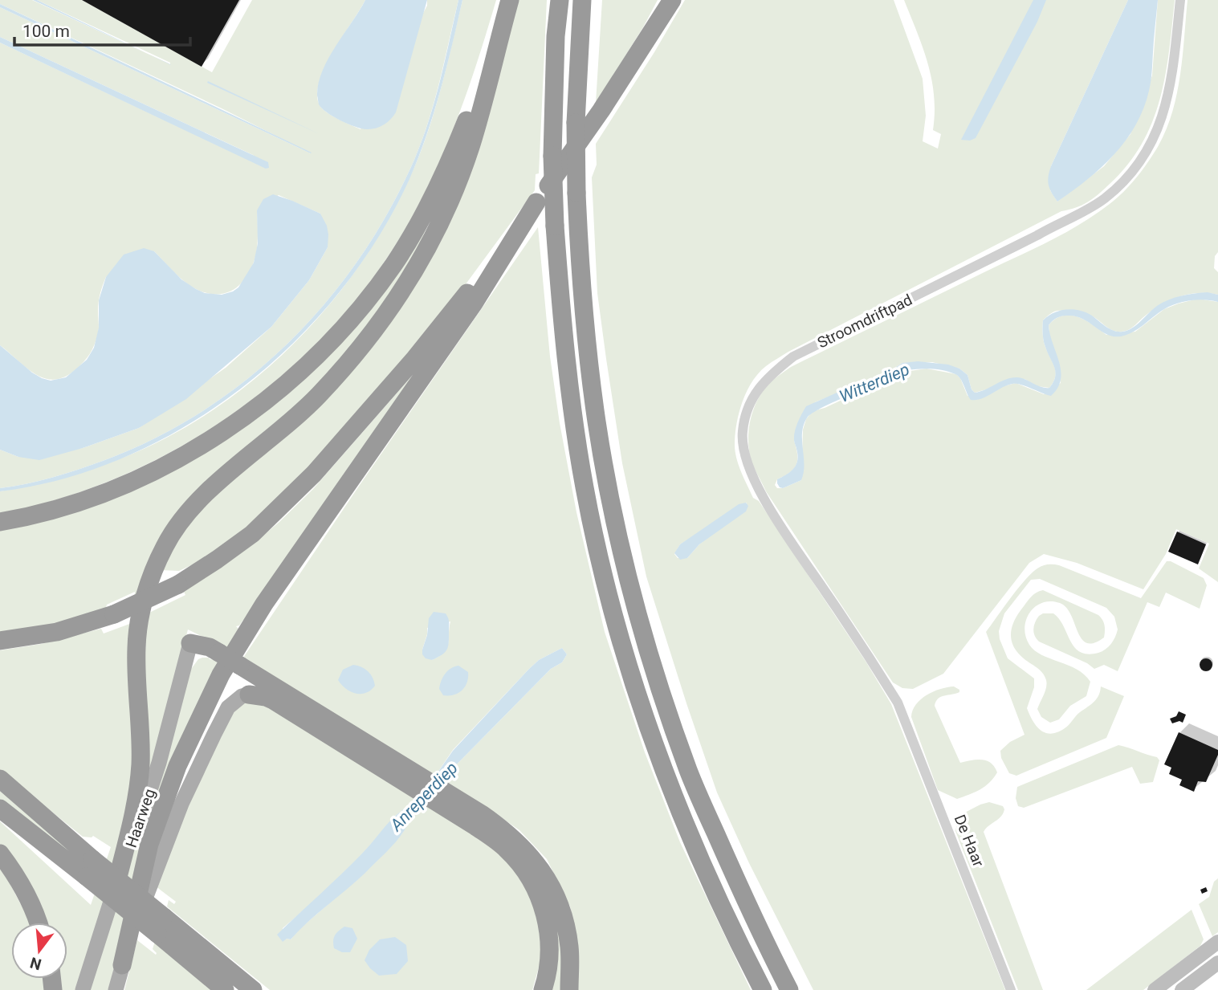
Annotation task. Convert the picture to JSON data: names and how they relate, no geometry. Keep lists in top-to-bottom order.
{
  "streets": {
    "main road": ["Haarweg"],
    "street": ["Stroomdriftpad", "De Haar"]
  },
  "crossings": [
    ["Stroomdriftpad", "De Haar"]
  ],
  "water": ["Witterdiep", "Anreperdiep"],
  "scale_bar": "100 m",
  "north": "bottom"
}
